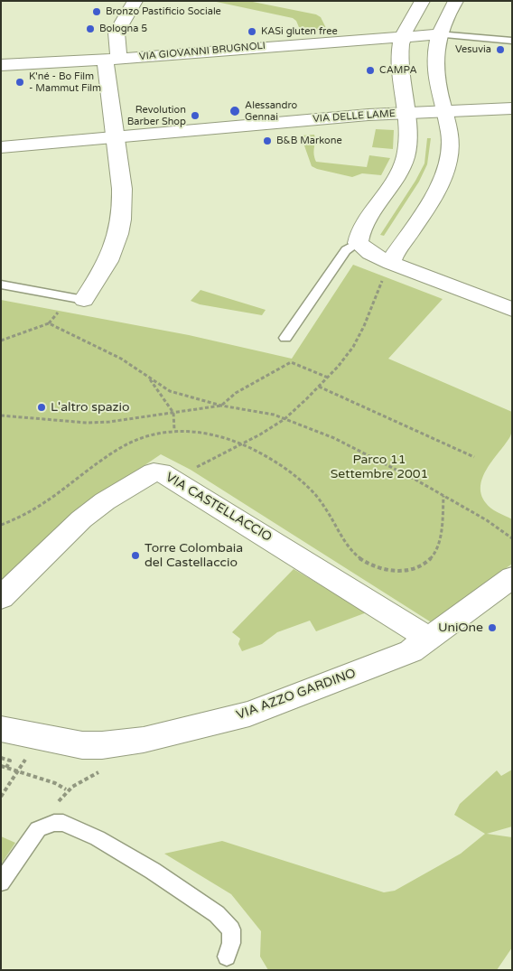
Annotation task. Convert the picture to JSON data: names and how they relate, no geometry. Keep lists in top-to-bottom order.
{
  "streets": {
    "street": [
      "VIA GIOVANNI BRUGNOLI",
      "VIA DELLE LAME",
      "VIA CASTELLACCIO",
      "VIA AZZO GARDINO"
    ]
  },
  "crossings": [
    ["VIA CASTELLACCIO", "VIA AZZO GARDINO"]
  ],
  "parks": ["Parco 11 Settembre 2001"],
  "places": [
    "Bronzo Pastificio Sociale",
    "Bologna 5",
    "KASi gluten free",
    "Vesuvia",
    "CAMPA",
    "K'né - Bo Film - Mammut Film",
    "Alessandro Gennai",
    "Revolution Barber Shop",
    "B&B Markone",
    "L'altro spazio",
    "Torre Colombaia del Castellaccio",
    "UniOne"
  ]
}
